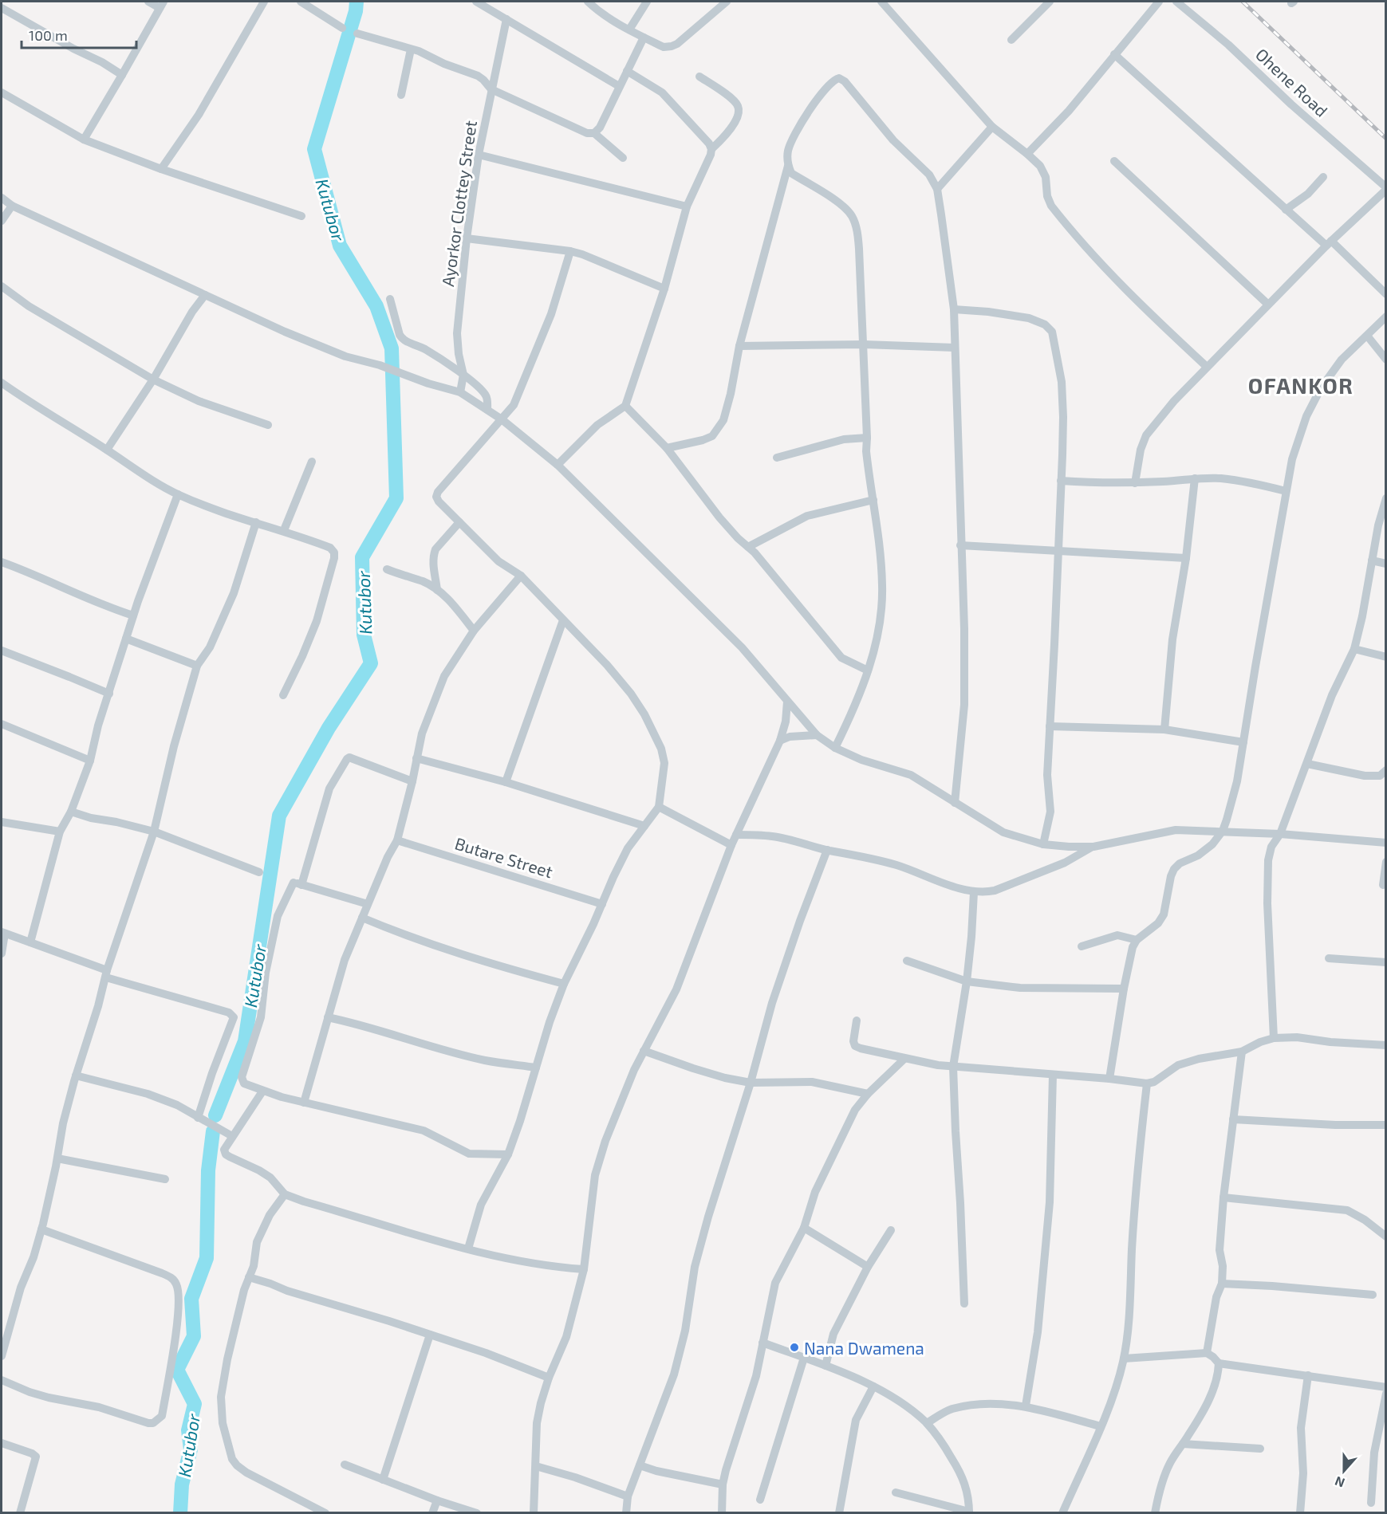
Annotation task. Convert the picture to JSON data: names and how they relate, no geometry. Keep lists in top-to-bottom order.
{
  "streets": {
    "street": ["Ohene Road", "Ayorkor Clottey Street", "Butare Street"]
  },
  "districts": ["OFANKOR"],
  "water": ["Kutubor"],
  "places": ["Nana Dwamena"],
  "scale_bar": "100 m",
  "north": "bottom"
}
